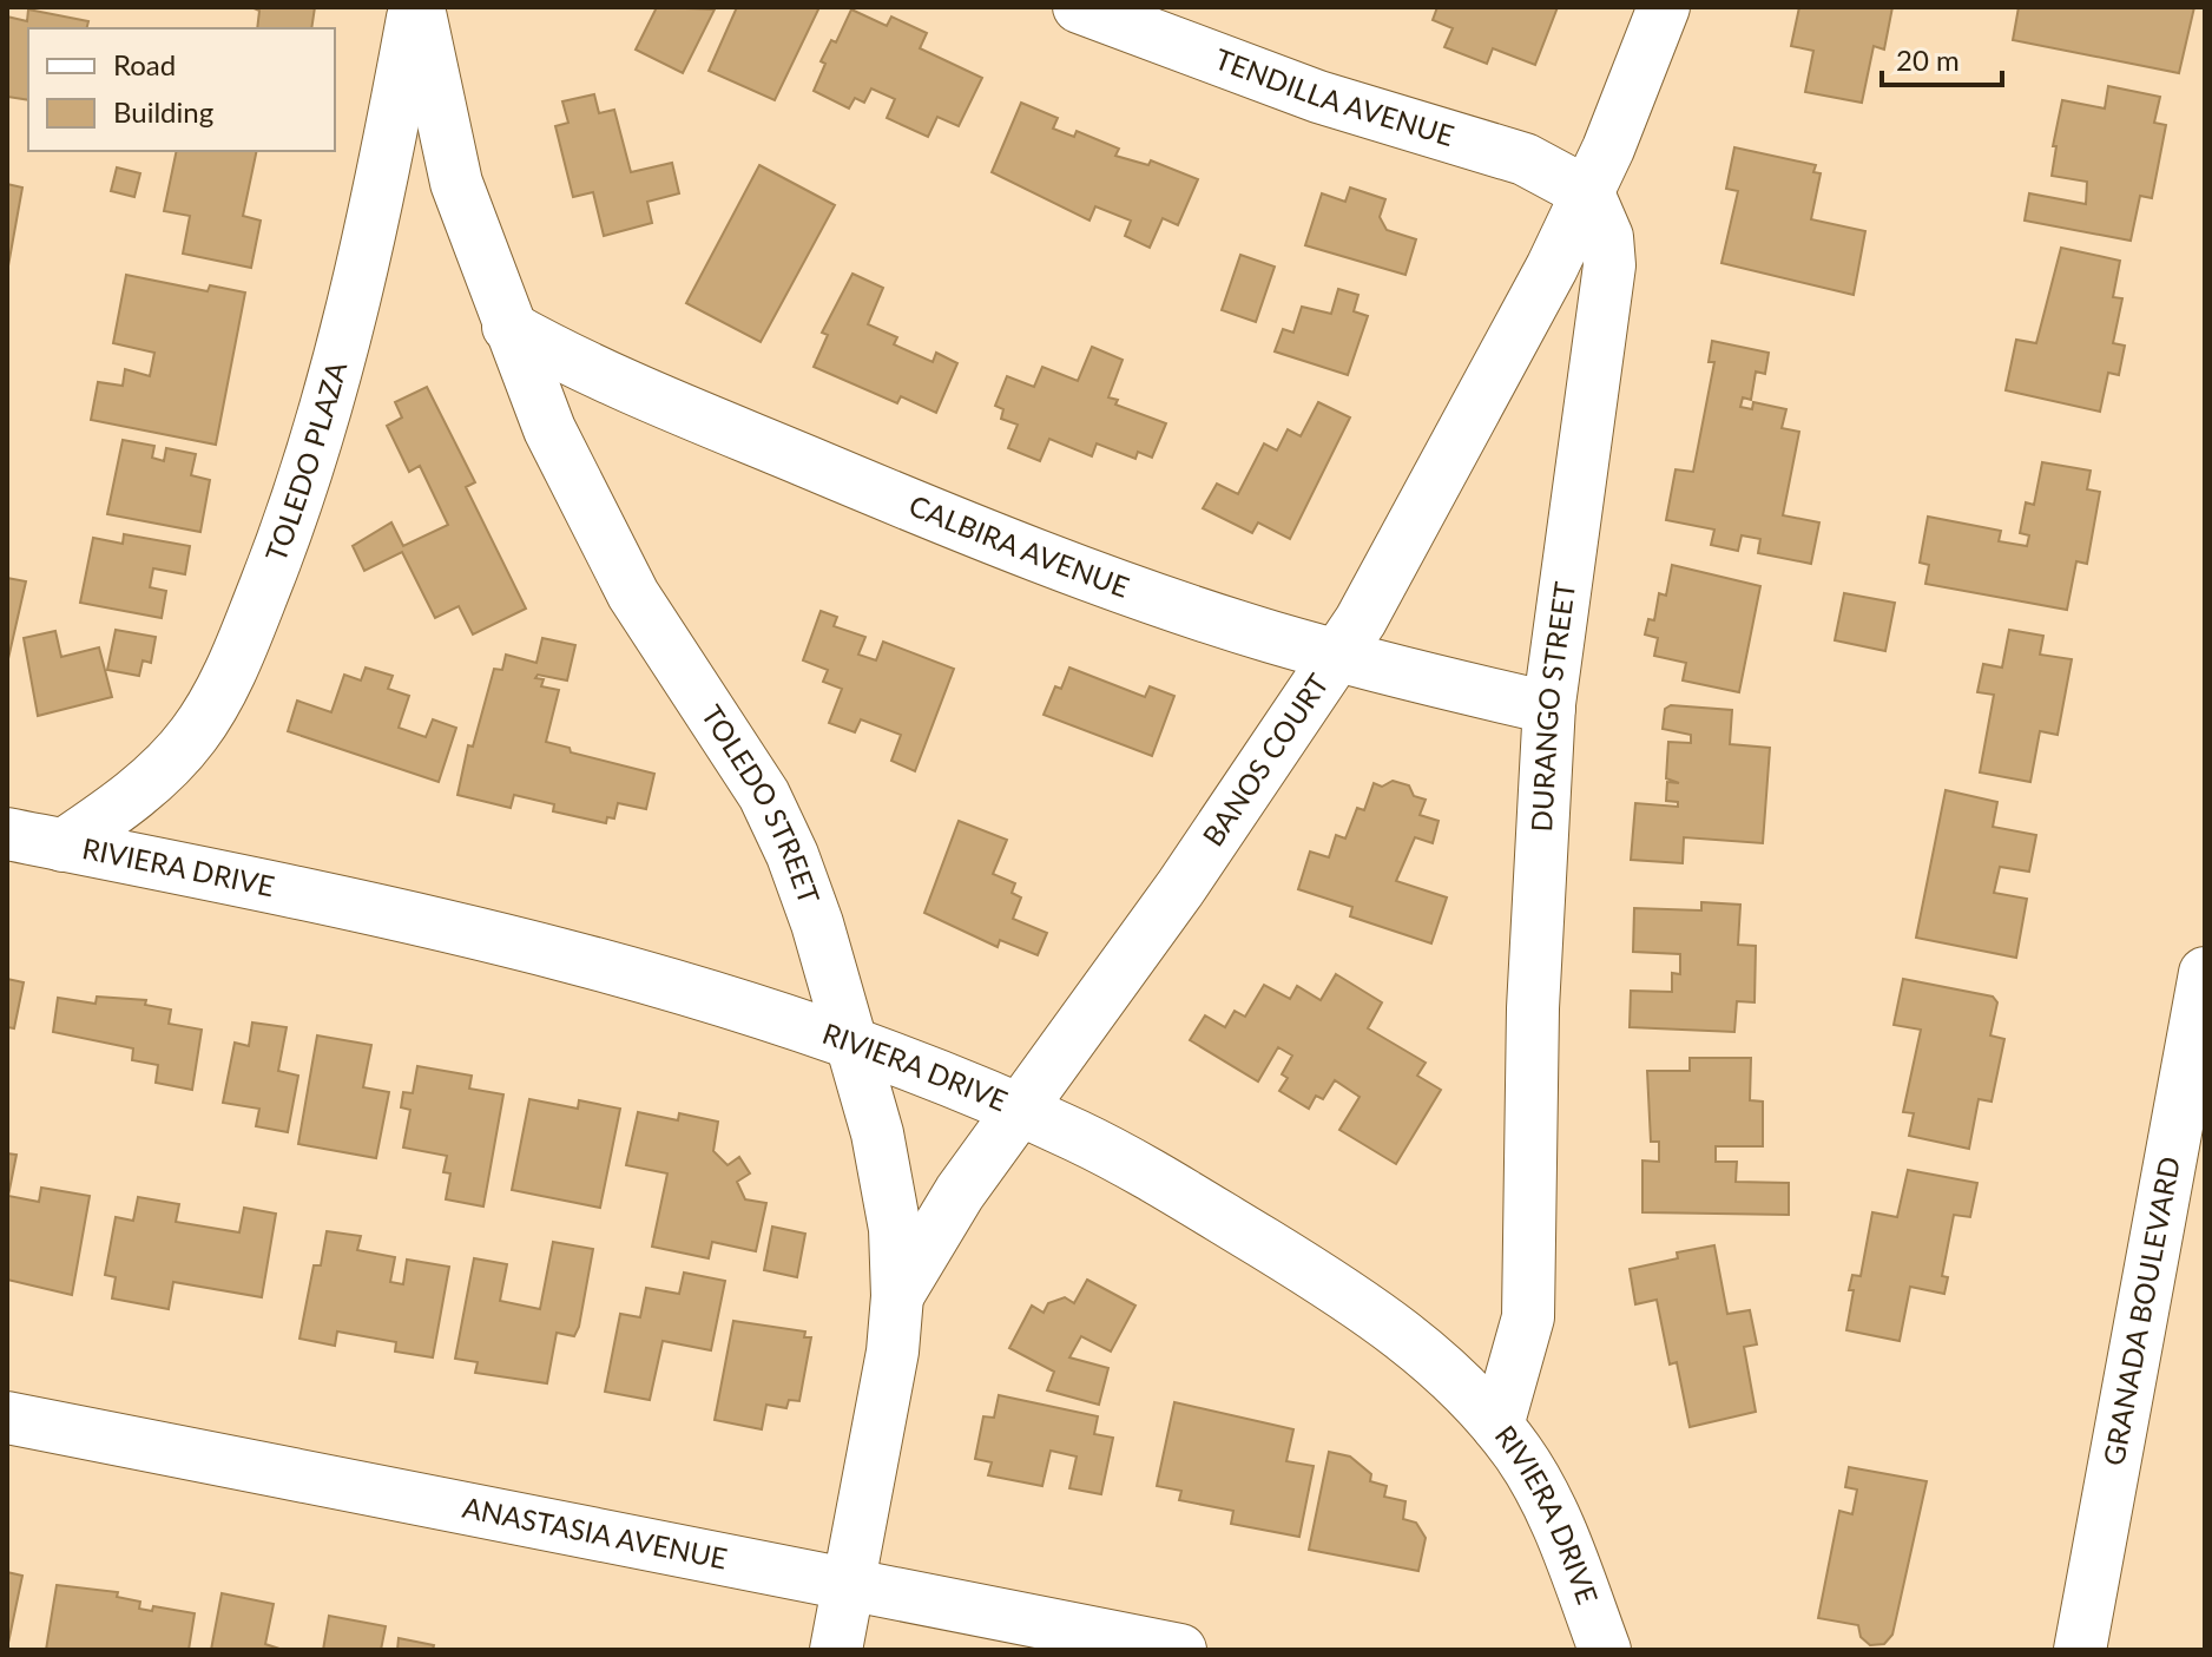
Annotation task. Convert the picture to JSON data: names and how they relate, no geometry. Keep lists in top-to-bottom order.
{
  "streets": {
    "street": [
      "TENDILLA AVENUE",
      "TOLEDO PLAZA",
      "CALBIRA AVENUE",
      "DURANGO STREET",
      "BANOS COURT",
      "TOLEDO STREET",
      "RIVIERA DRIVE",
      "GRANADA BOULEVARD",
      "ANASTASIA AVENUE"
    ]
  },
  "crossings": [
    ["TENDILLA AVENUE", "DURANGO STREET"],
    ["TENDILLA AVENUE", "BANOS COURT"],
    ["TOLEDO PLAZA", "TOLEDO STREET"],
    ["TOLEDO PLAZA", "RIVIERA DRIVE"],
    ["CALBIRA AVENUE", "DURANGO STREET"],
    ["CALBIRA AVENUE", "BANOS COURT"],
    ["CALBIRA AVENUE", "TOLEDO STREET"],
    ["DURANGO STREET", "BANOS COURT"],
    ["DURANGO STREET", "RIVIERA DRIVE"],
    ["BANOS COURT", "TOLEDO STREET"],
    ["BANOS COURT", "RIVIERA DRIVE"],
    ["TOLEDO STREET", "RIVIERA DRIVE"],
    ["TOLEDO STREET", "ANASTASIA AVENUE"]
  ],
  "legend": ["Road", "Building"],
  "scale_bar": "20 m"
}
